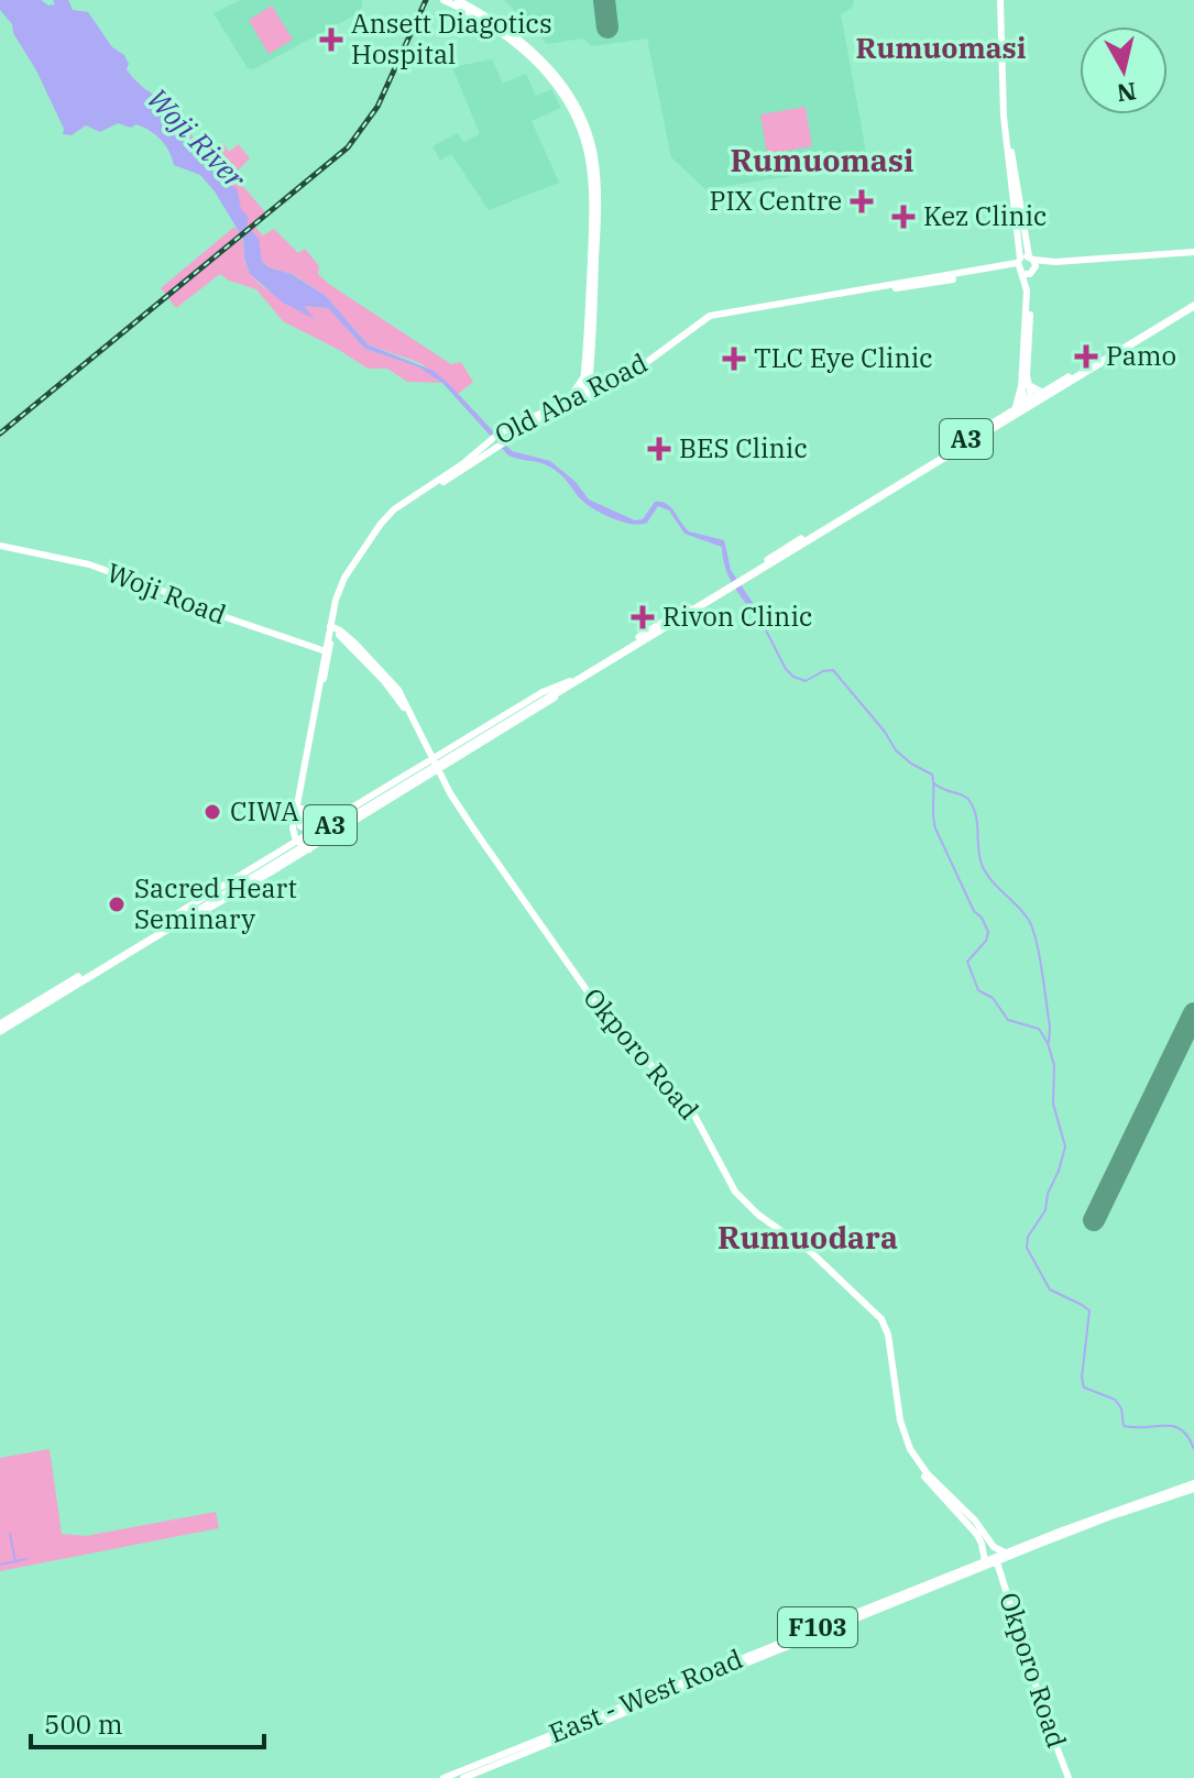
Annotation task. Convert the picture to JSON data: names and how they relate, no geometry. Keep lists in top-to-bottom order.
{
  "streets": {
    "highway": ["A3"],
    "main road": [
      "Old Aba Road",
      "Woji Road",
      "Okporo Road",
      "F103",
      "East - West Road"
    ]
  },
  "crossings": [
    ["Old Aba Road", "Woji Road"],
    ["Old Aba Road", "Okporo Road"],
    ["Okporo Road", "East - West Road"]
  ],
  "districts": ["Rumuomasi", "Rumuomasi", "Rumuodara"],
  "water": ["Woji River"],
  "places": {
    "health": [
      "Ansett Diagotics Hospital",
      "PIX Centre",
      "Kez Clinic",
      "Pamo",
      "TLC Eye Clinic",
      "BES Clinic",
      "Rivon Clinic"
    ],
    "other": ["CIWA", "Sacred Heart Seminary"]
  },
  "scale_bar": "500 m",
  "north": "bottom"
}
